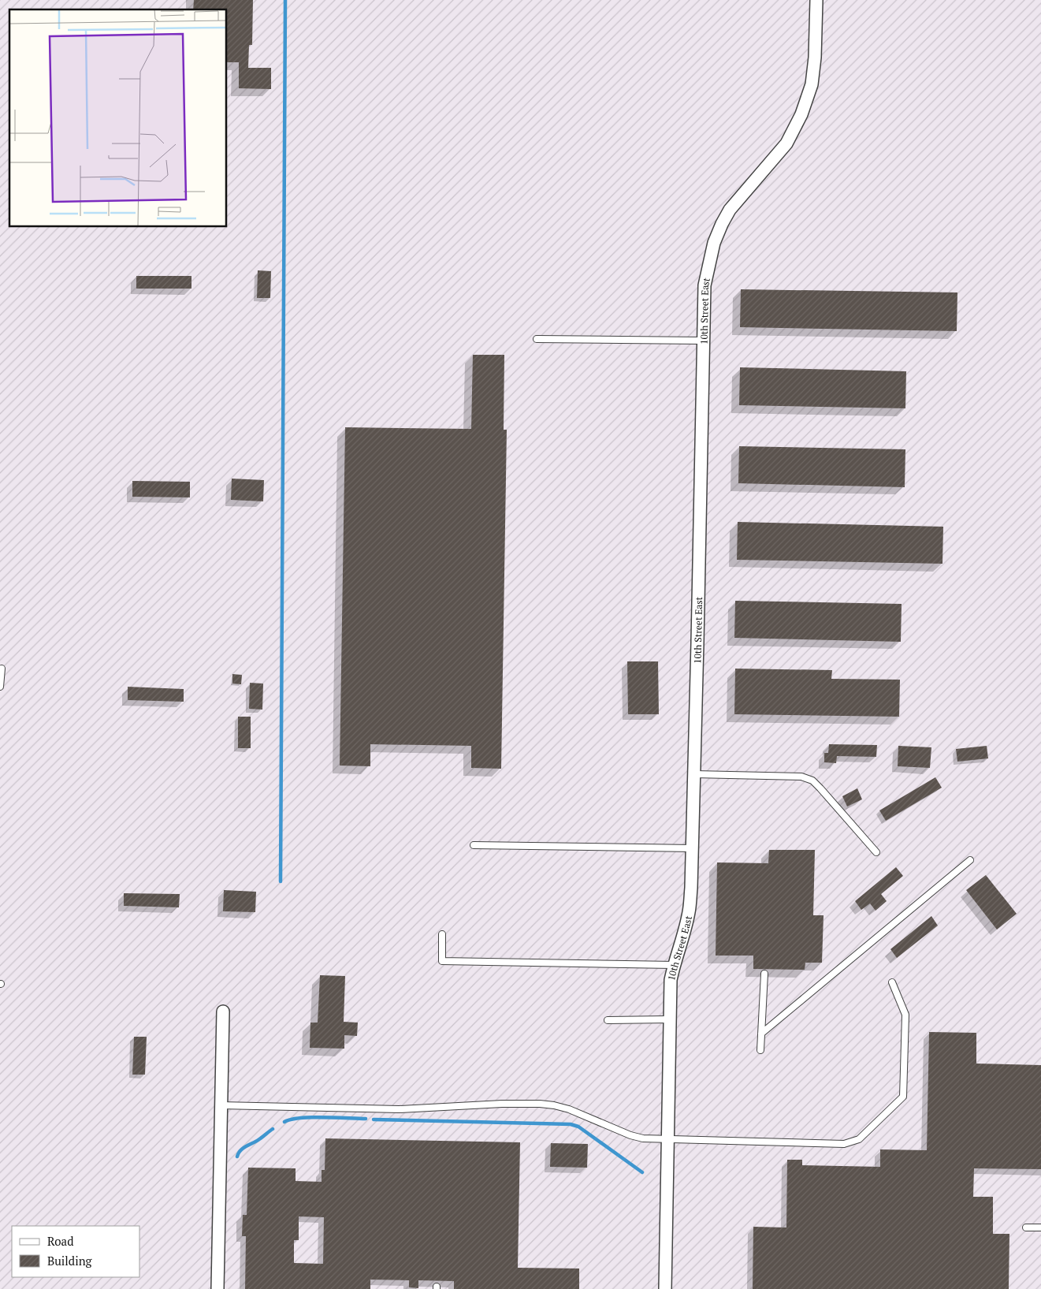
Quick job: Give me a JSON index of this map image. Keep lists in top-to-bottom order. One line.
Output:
{"streets":{"street":["10th Street East"]},"legend":["Road","Building"]}
